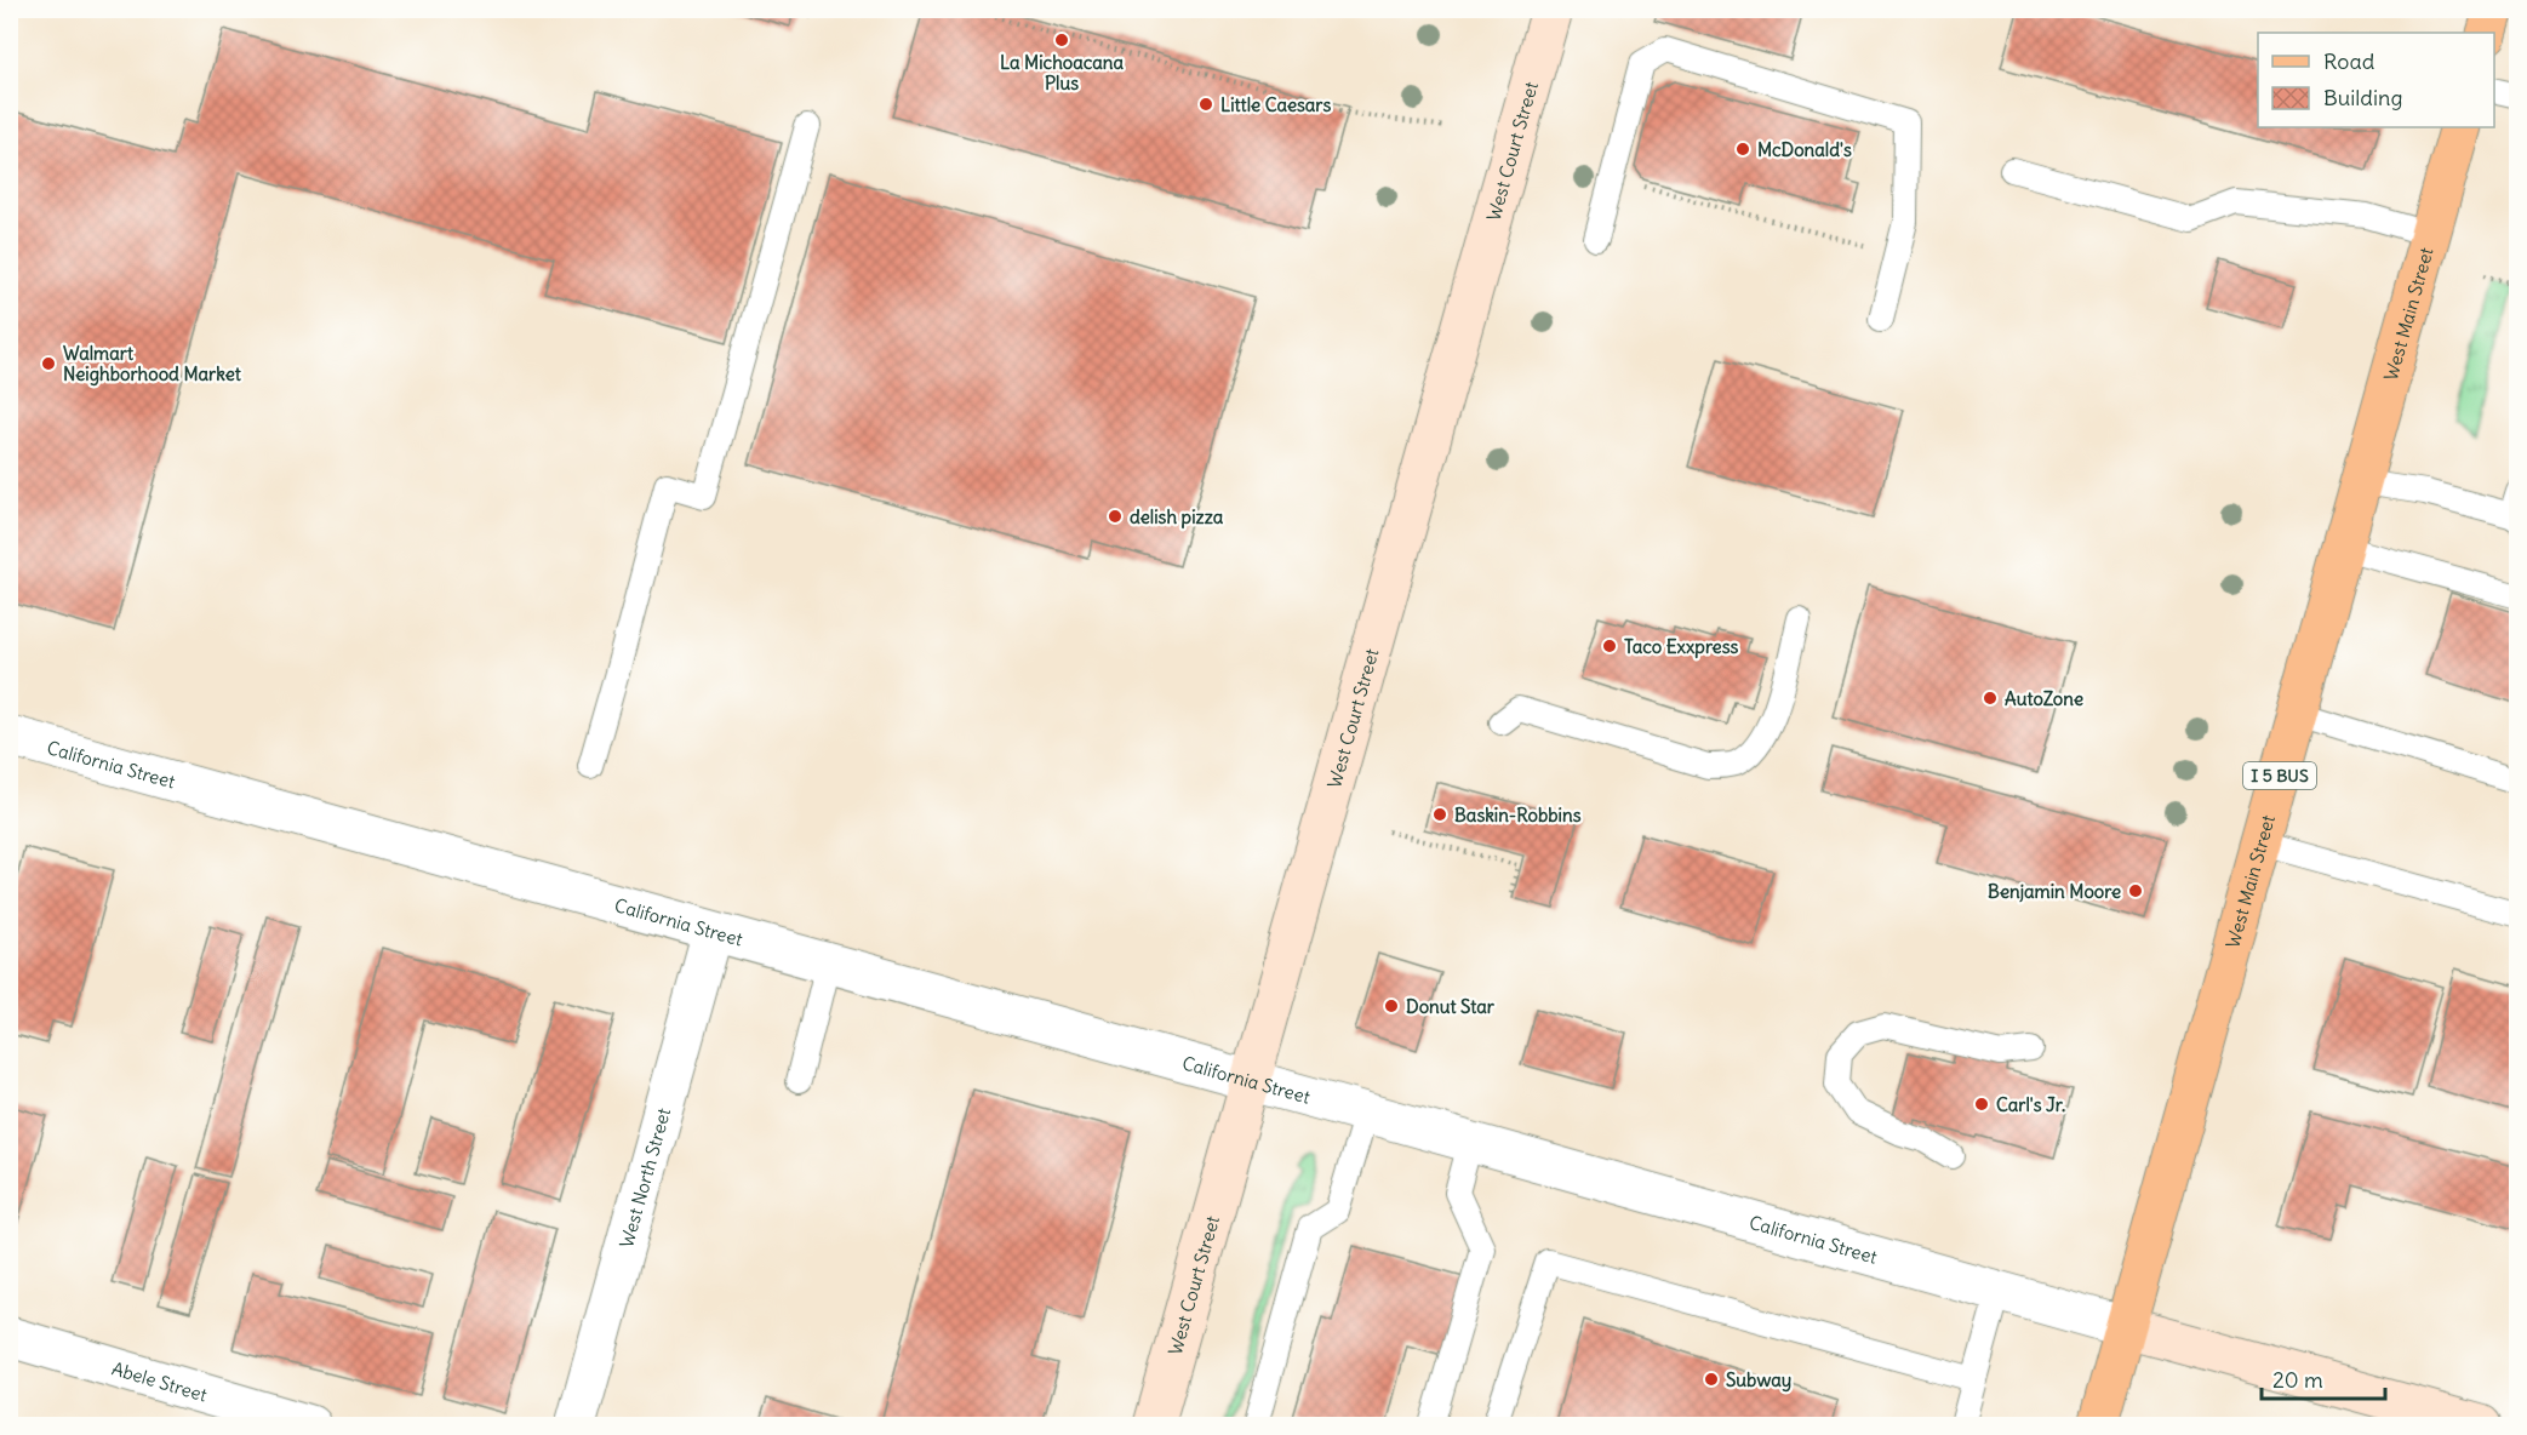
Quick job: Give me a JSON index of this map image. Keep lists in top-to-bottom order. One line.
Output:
{"streets":{"main road":["West Main Street","I 5 BUS"],"street":["West Court Street","California Street","West North Street","Abele Street"]},"crossings":[["West Court Street","California Street"],["West Main Street","California Street"],["California Street","West North Street"]],"places":["La Michoacana Plus","Little Caesars","McDonald's","Walmart Neighborhood Market","delish pizza","Taco Exxpress","AutoZone","Baskin-Robbins","Benjamin Moore","Donut Star","Carl's Jr.","Subway"],"legend":["Road","Building"],"scale_bar":"20 m"}
